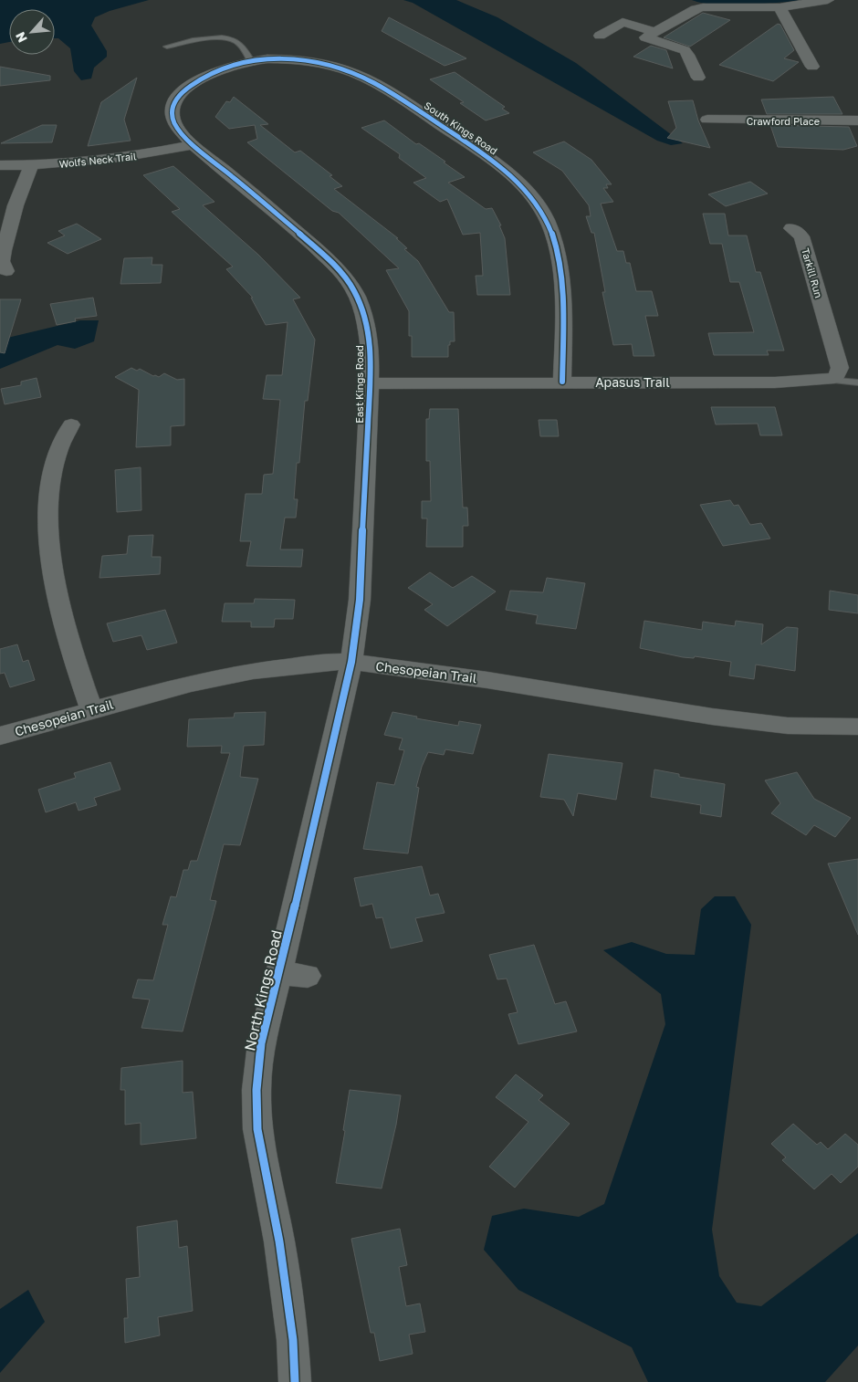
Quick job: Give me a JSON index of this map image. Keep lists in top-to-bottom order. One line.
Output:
{"streets":{"street":["Crawford Place","South Kings Road","Wolfs Neck Trail","Tarkill Run","Apasus Trail","East Kings Road","Chesopeian Trail","North Kings Road"]},"crossings":[["South Kings Road","Apasus Trail"],["South Kings Road","East Kings Road"],["Wolfs Neck Trail","East Kings Road"],["Tarkill Run","Apasus Trail"],["Apasus Trail","East Kings Road"],["East Kings Road","Chesopeian Trail"],["East Kings Road","North Kings Road"],["Chesopeian Trail","North Kings Road"]],"north":"bottom left"}
